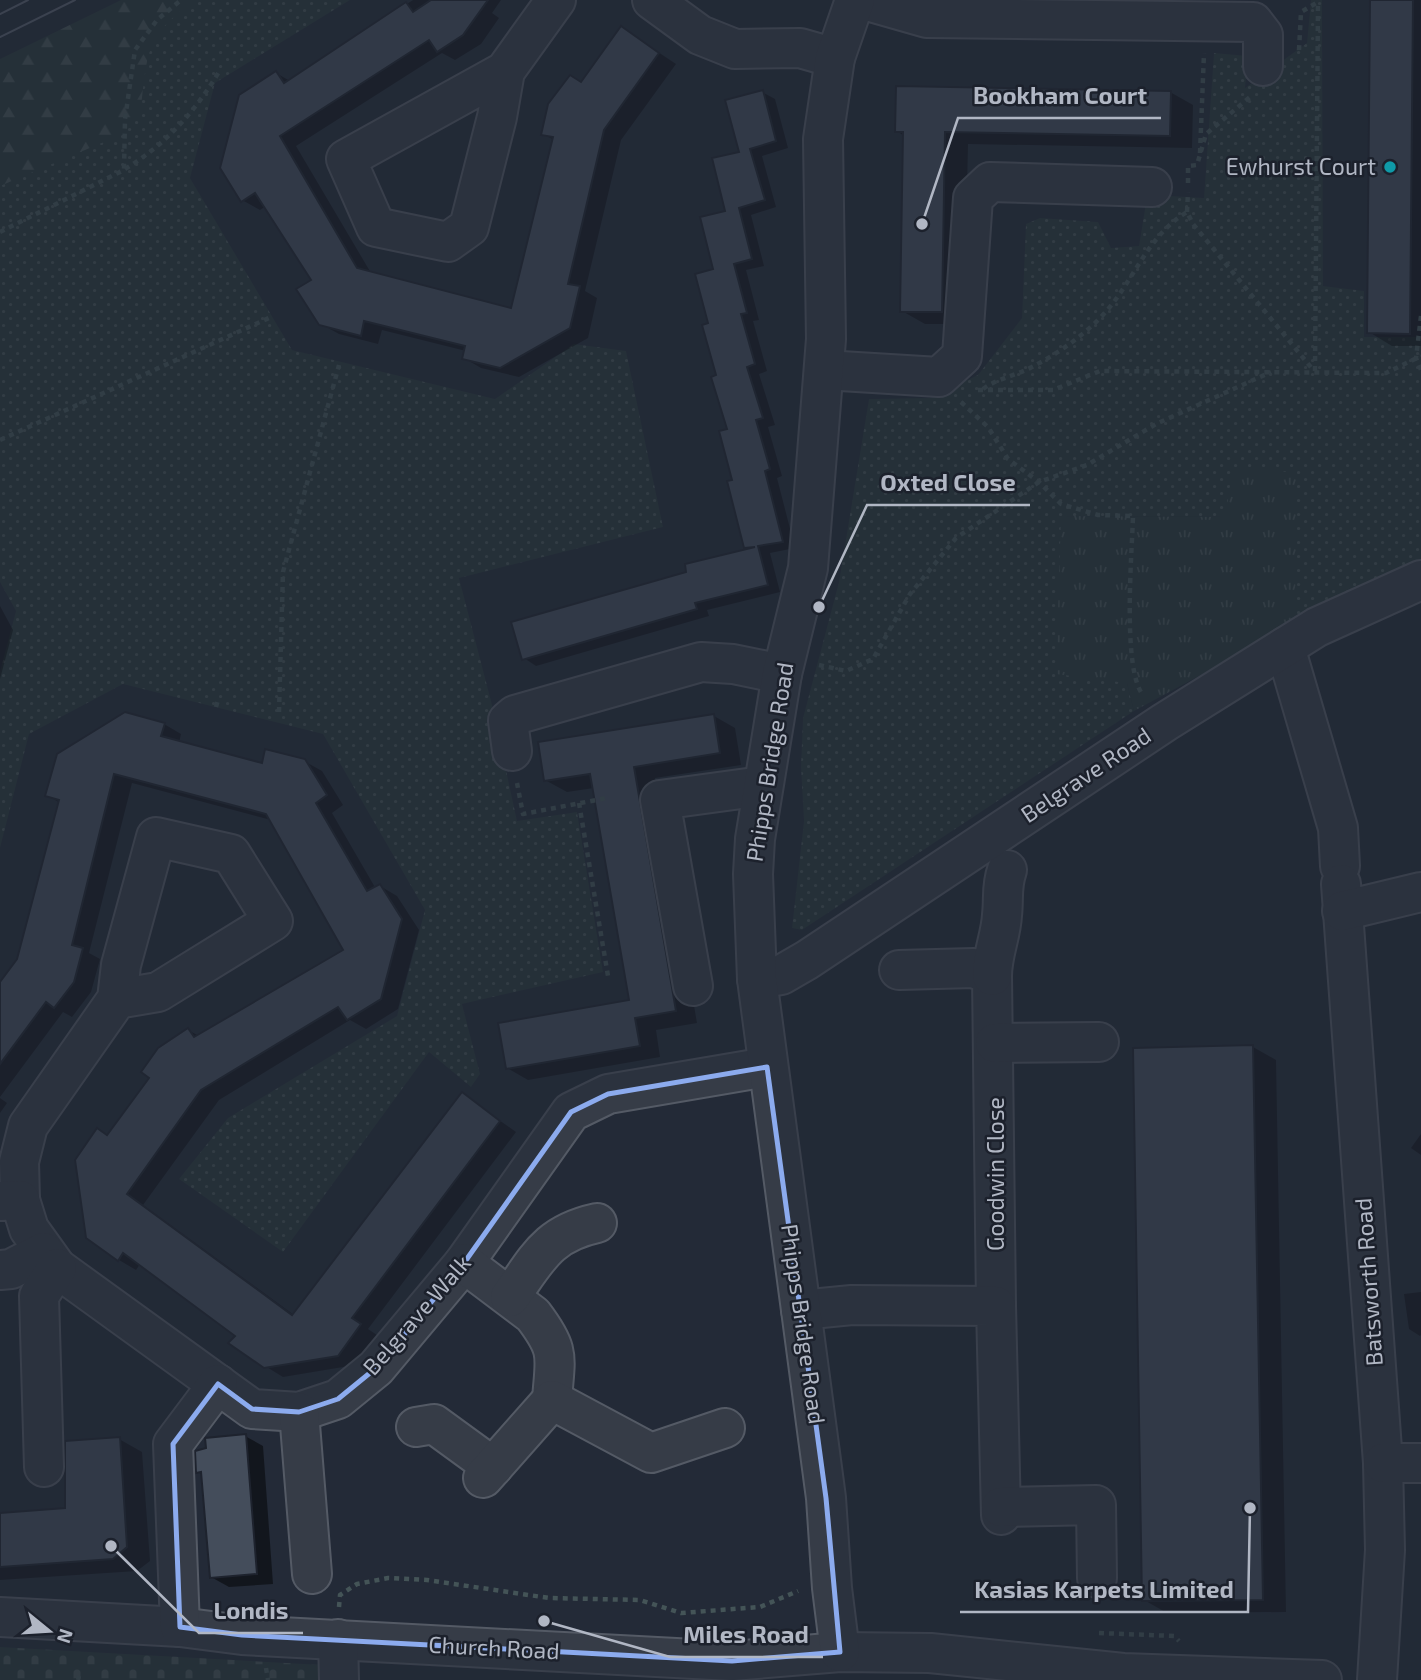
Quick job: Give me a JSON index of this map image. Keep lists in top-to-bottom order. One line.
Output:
{"streets":{"street":["Phipps Bridge Road","Belgrave Road","Goodwin Close","Batsworth Road","Belgrave Walk","Church Road"]},"crossings":[["Phipps Bridge Road","Belgrave Road"],["Phipps Bridge Road","Belgrave Walk"],["Phipps Bridge Road","Church Road"],["Belgrave Road","Batsworth Road"]],"places":["Ewhurst Court","Bookham Court","Oxted Close","Kasias Karpets Limited","Londis","Miles Road"],"north":"right"}
